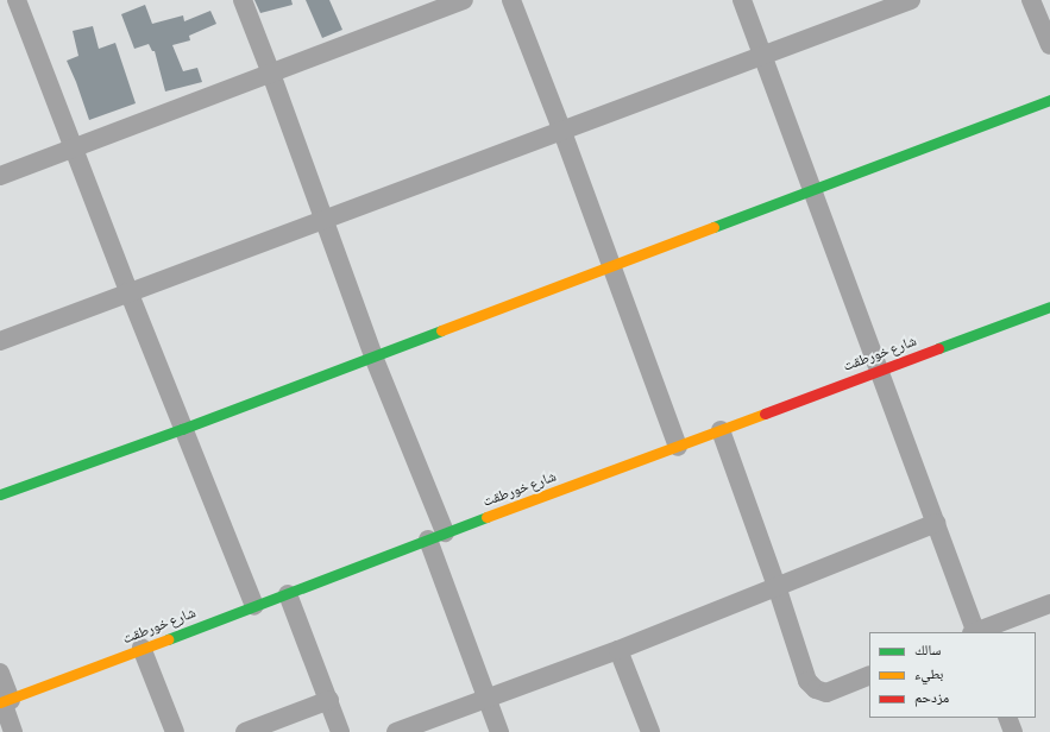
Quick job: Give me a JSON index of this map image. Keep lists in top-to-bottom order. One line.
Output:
{"streets":{"street":["شارع خورطقت"]},"legend":["سالك","بطيء","مزدحم"]}
